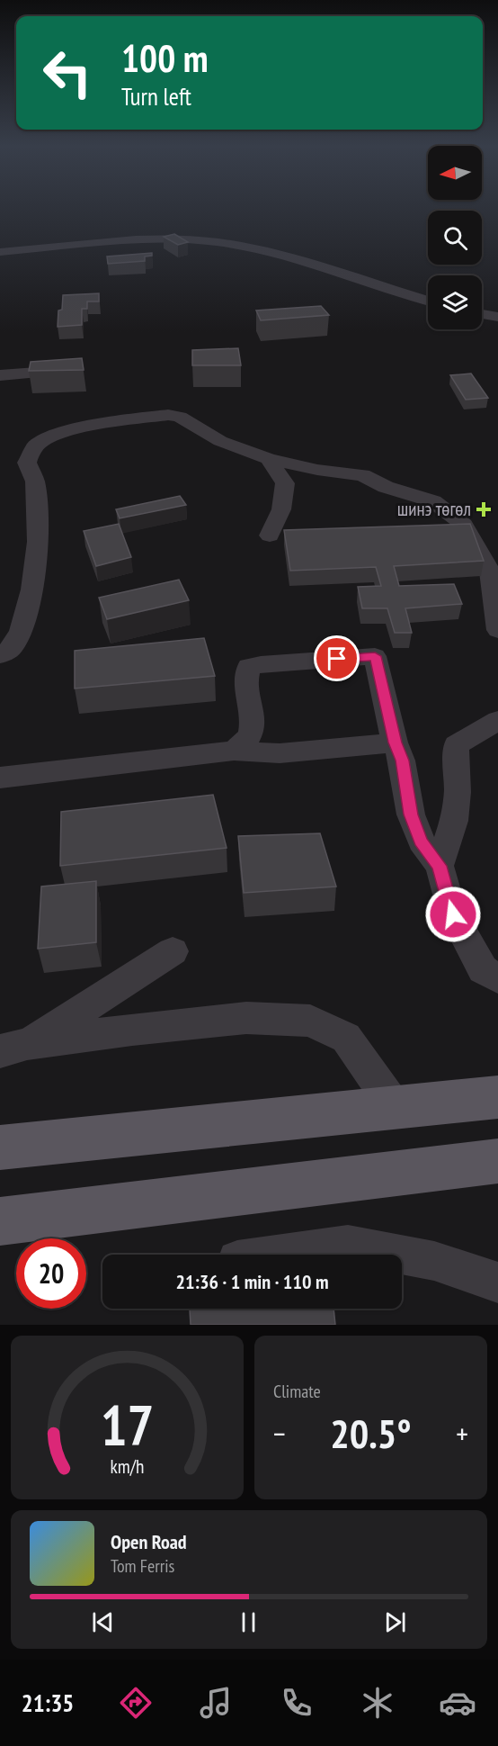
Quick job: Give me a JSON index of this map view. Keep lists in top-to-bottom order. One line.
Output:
{"places":{"health":["шинэ төгөл"]},"north":"left","page":{"turn":["100 m","Turn left"],"limit":"20","trip":"21:36 · 1 min · 110 m","tile":"Climate","heat":["−","20.5°","+"],"song":["Open Road","Tom Ferris"],"tabs":"21:35","gauge":["17","km/h"]}}
